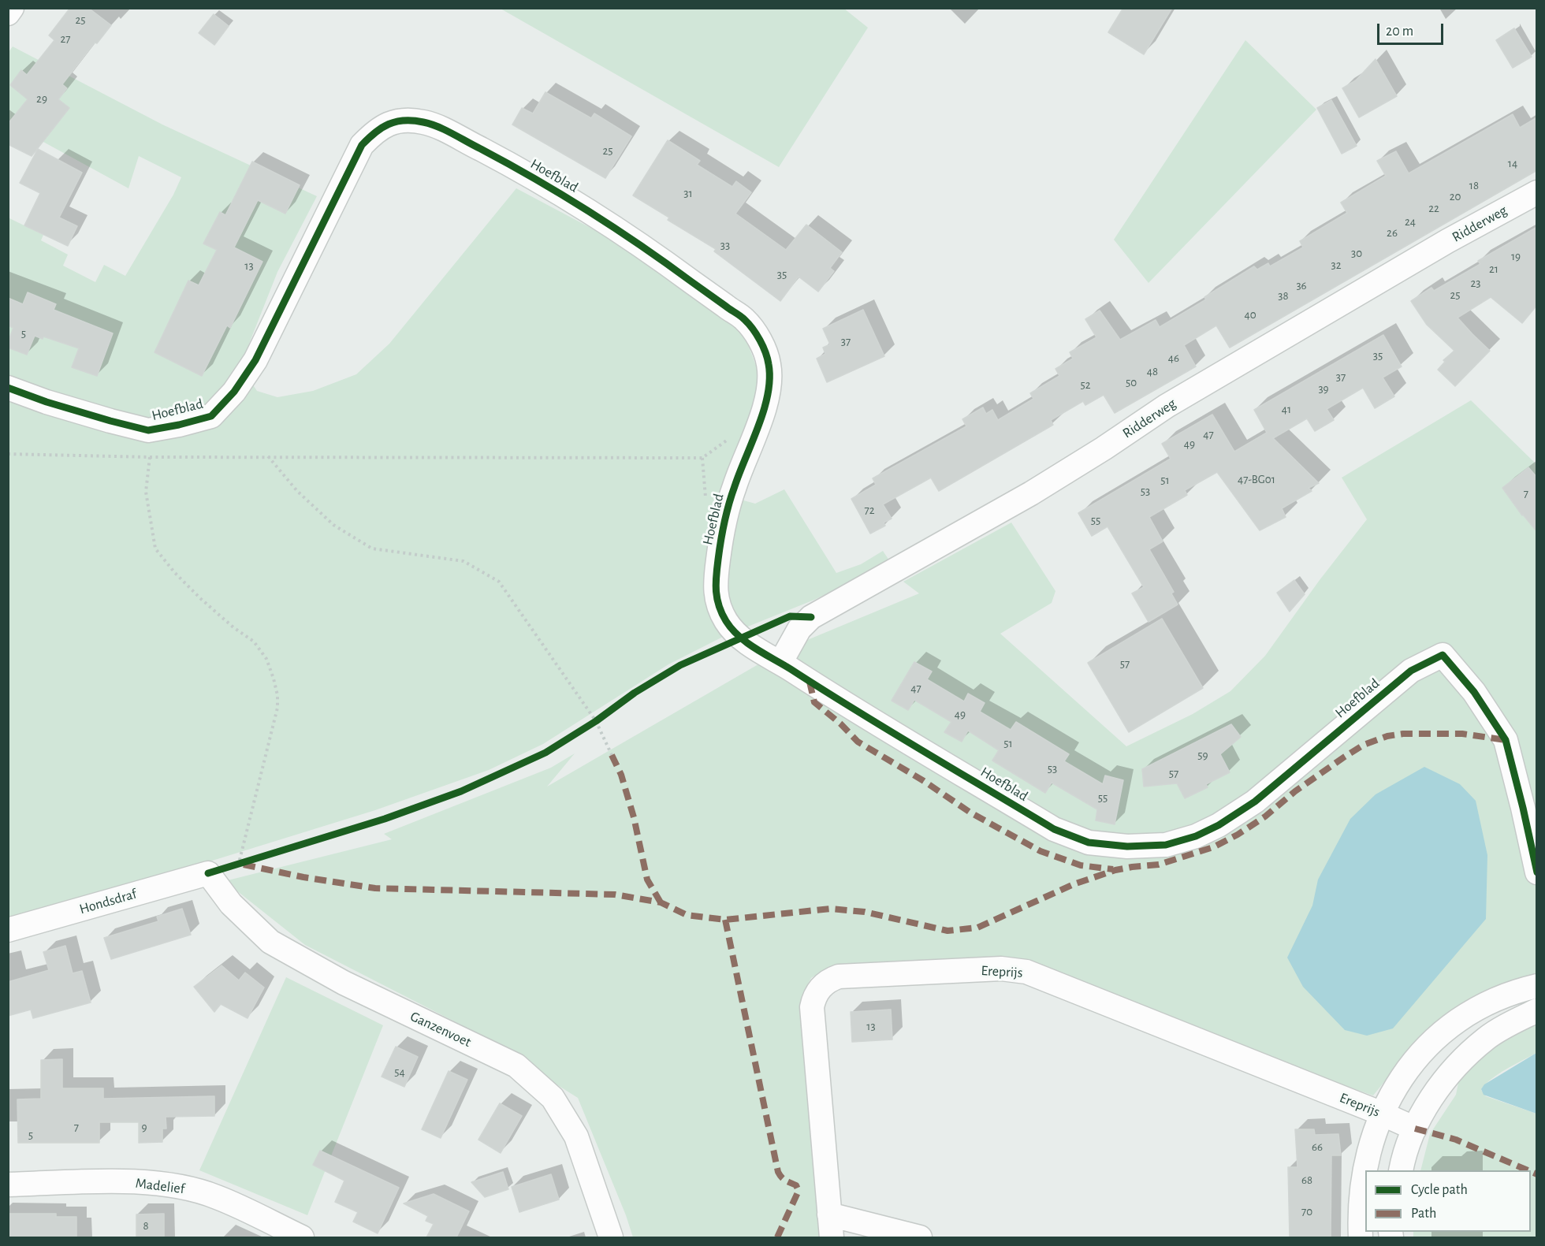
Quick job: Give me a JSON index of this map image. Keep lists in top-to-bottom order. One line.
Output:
{"streets":{"street":["Hoefblad","Ridderweg","Hondsdraf","Ereprijs","Ganzenvoet","Madelief"]},"crossings":[["Hoefblad","Ridderweg"],["Hondsdraf","Ganzenvoet"]],"house_numbers":["25","27","29","25","14","18","31","20","22","24","26","33","30","19","32","13","21","35","23","36","25","38","40","5","37","35","46","48","37","50","52","39","41","47","49","47-BG01","51","53","7","72","55","57","47","49","51","59","53","57","55","13","54","7","9","5","66","68","70","8"],"legend":["Cycle path","Path"],"scale_bar":"20 m"}
